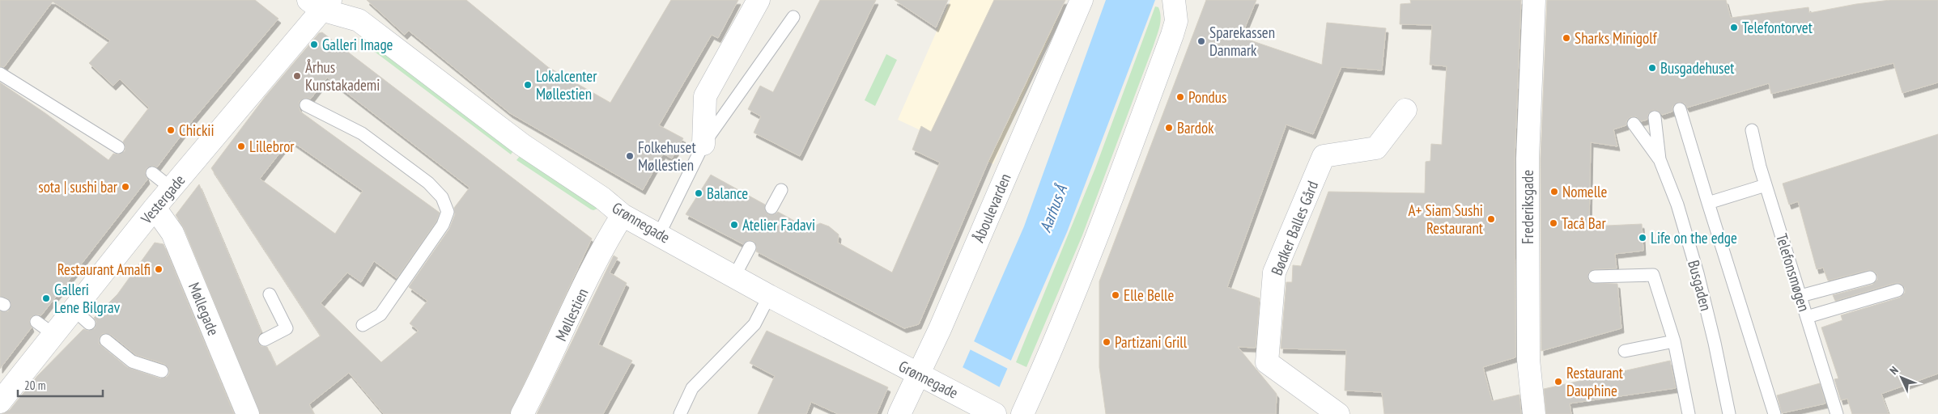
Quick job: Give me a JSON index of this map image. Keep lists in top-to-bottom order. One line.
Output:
{"streets":{"street":["Vestergade","Frederiksgade","Åboulevarden","Grønnegade","Bødker Balles Gård","Møllegade","Møllestien"],"lane":["Telefonsmøgen","Busgaden"]},"crossings":[["Vestergade","Grønnegade"],["Vestergade","Møllegade"],["Åboulevarden","Grønnegade"],["Grønnegade","Møllestien"]],"water":["Aarhus Å"],"places":["Telefontorvet","Sharks Minigolf","Sparekassen Danmark","Galleri Image","Busgadehuset","Århus Kunstakademi","Lokalcenter Møllestien","Pondus","Bardok","Chickii","Lillebror","Folkehuset Møllestien","sota | sushi bar","Nomelle","Balance","A+ Siam Sushi Restaurant","Tacå Bar","Atelier Fadavi","Life on the edge","Restaurant Amalfi","Elle Belle","Galleri Lene Bilgrav","Partizani Grill","Restaurant Dauphine"],"scale_bar":"20 m","north":"top left"}
